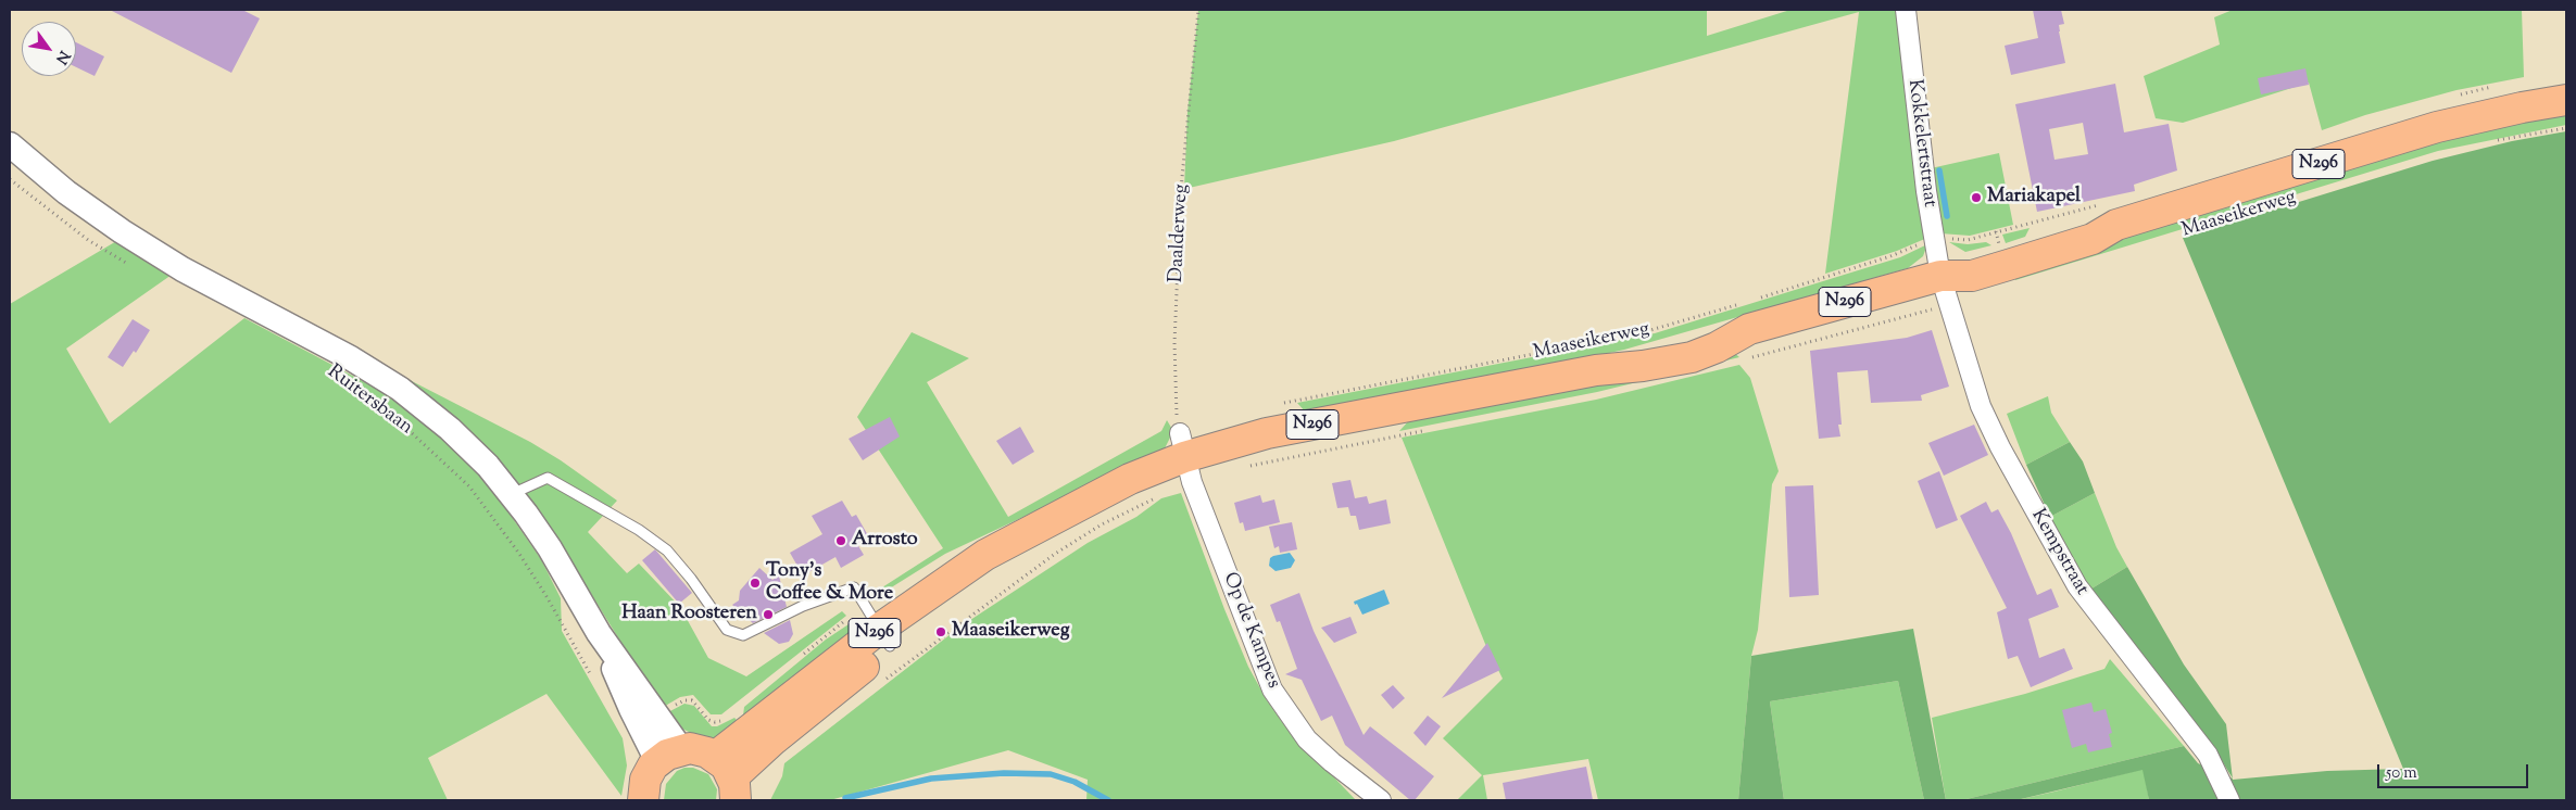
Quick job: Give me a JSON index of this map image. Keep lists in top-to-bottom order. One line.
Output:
{"streets":{"main road":["N296","Maaseikerweg"],"street":["Kokkelertstraat","Ruitersbaan","Kempstraat","Op de Kampes"],"path":["Daalderweg"]},"crossings":[["Kokkelertstraat","Maaseikerweg"],["Kokkelertstraat","Kempstraat"],["N296","Maaseikerweg"],["N296","Ruitersbaan"],["Maaseikerweg","Daalderweg"],["Maaseikerweg","Kempstraat"],["Maaseikerweg","Op de Kampes"],["Daalderweg","Op de Kampes"]],"places":["Mariakapel","Arrosto","Tony's Coffee & More","Haan Roosteren","Maaseikerweg"],"scale_bar":"50 m","north":"bottom right"}
